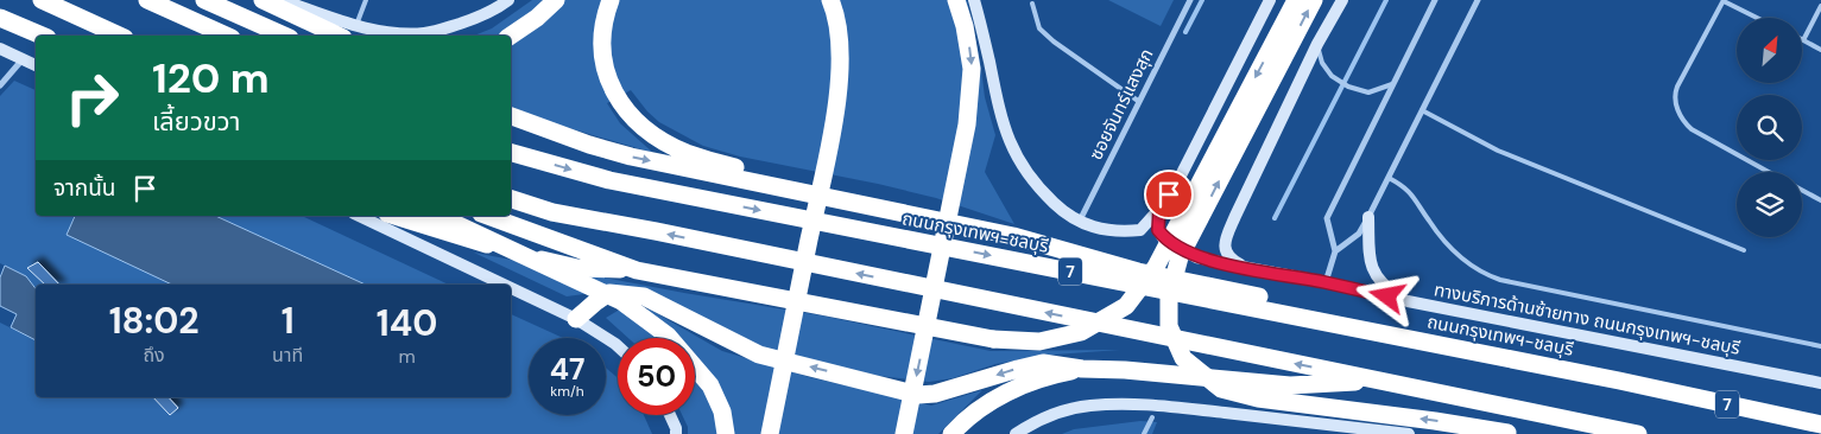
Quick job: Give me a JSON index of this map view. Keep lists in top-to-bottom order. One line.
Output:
{"streets":{"highway":["ถนนกรุงเทพฯ-ชลบุรี","7"],"main road":["ทางบริการด้านซ้ายทาง ถนนกรุงเทพฯ-ชลบุรี"],"street":["ซอยจันทร์แสงสุก"]},"north":"top right","page":{"turn":["120 m","เลี้ยวขวา"],"then":"จากนั้น","eta":["18:02","ถึง","1","นาที","140","m"],"speed":"47 km/h","limit":"50"}}
